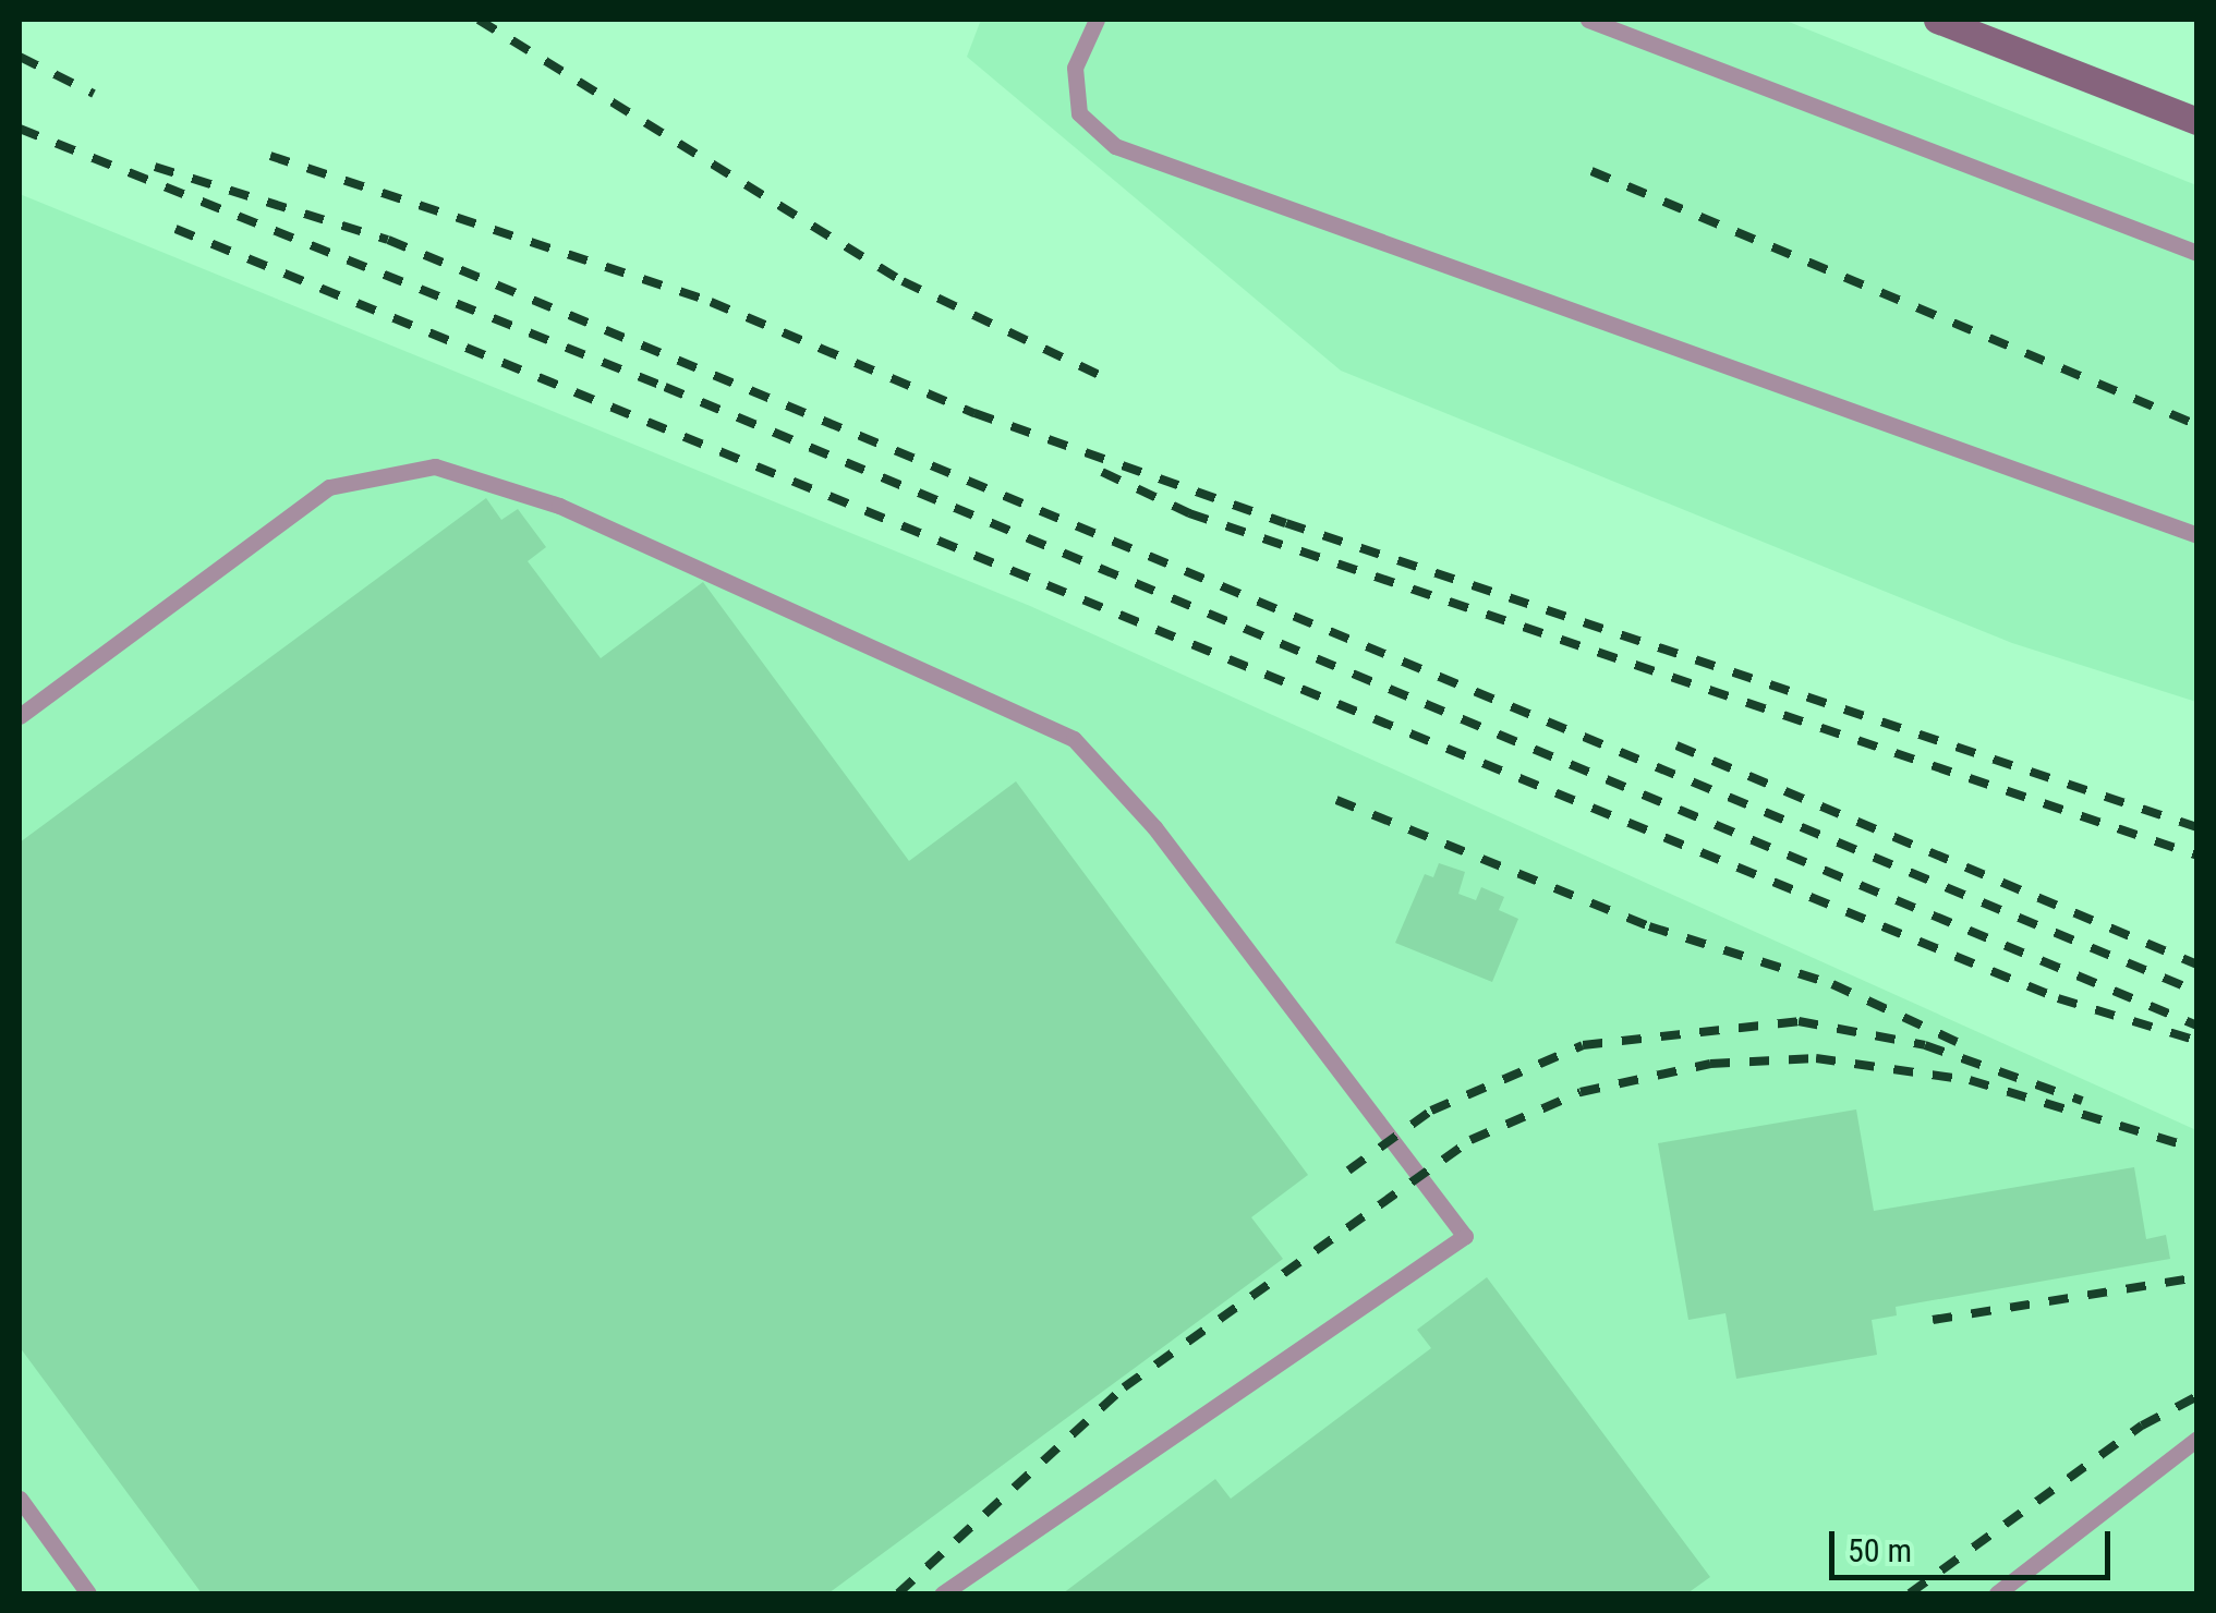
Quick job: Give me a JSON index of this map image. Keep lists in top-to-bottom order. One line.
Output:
{"scale_bar":"50 m"}
